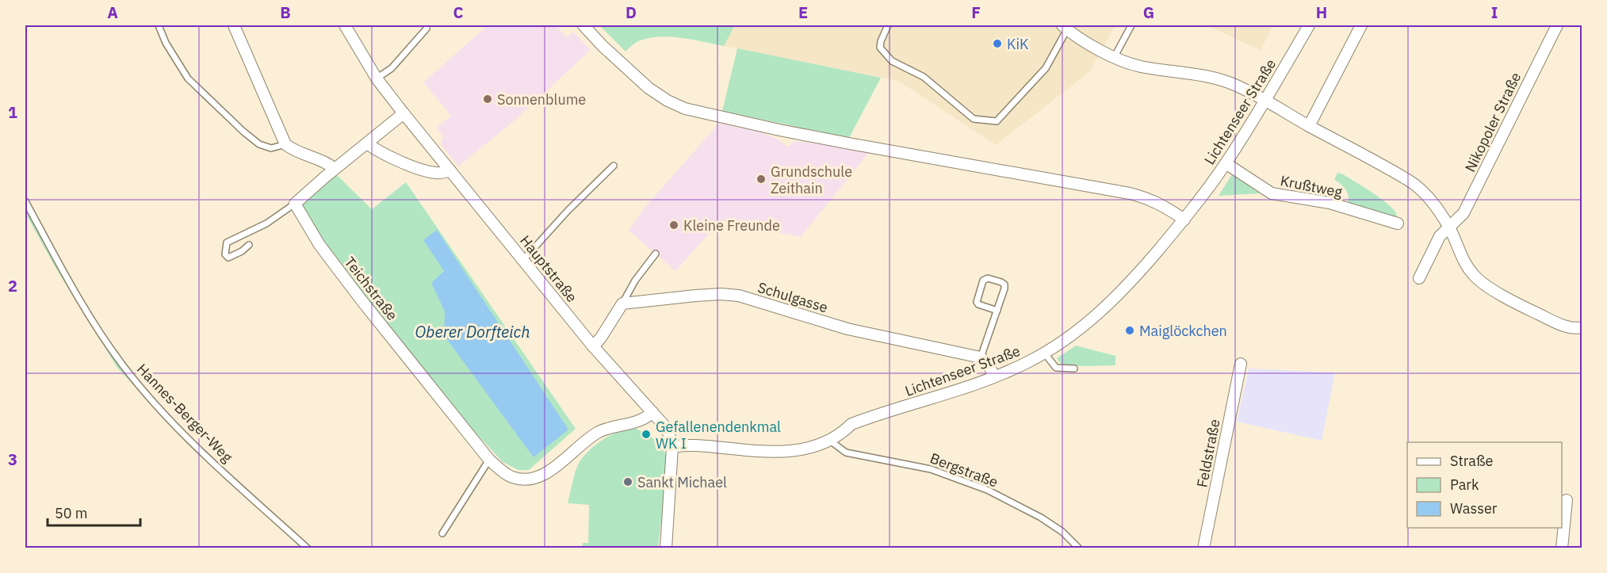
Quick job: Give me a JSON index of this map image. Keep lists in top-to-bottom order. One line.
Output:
{"streets":{"street":["Lichtenseer Straße","Nikopoler Straße","Krußtweg","Hauptstraße","Teichstraße","Schulgasse","Feldstraße"],"lane":["Hannes-Berger-Weg","Bergstraße"]},"crossings":[["Lichtenseer Straße","Krußtweg"],["Lichtenseer Straße","Hauptstraße"],["Lichtenseer Straße","Bergstraße"],["Hauptstraße","Teichstraße"]],"water":["Oberer Dorfteich"],"places":["KiK","Sonnenblume","Grundschule Zeithain","Kleine Freunde","Maiglöckchen","Gefallenendenkmal WK I","Sankt Michael"],"legend":["Straße","Park","Wasser"],"scale_bar":"50 m","grid":{"columns":["A","B","C","D","E","F","G","H","I"],"rows":["1","2","3"]}}
